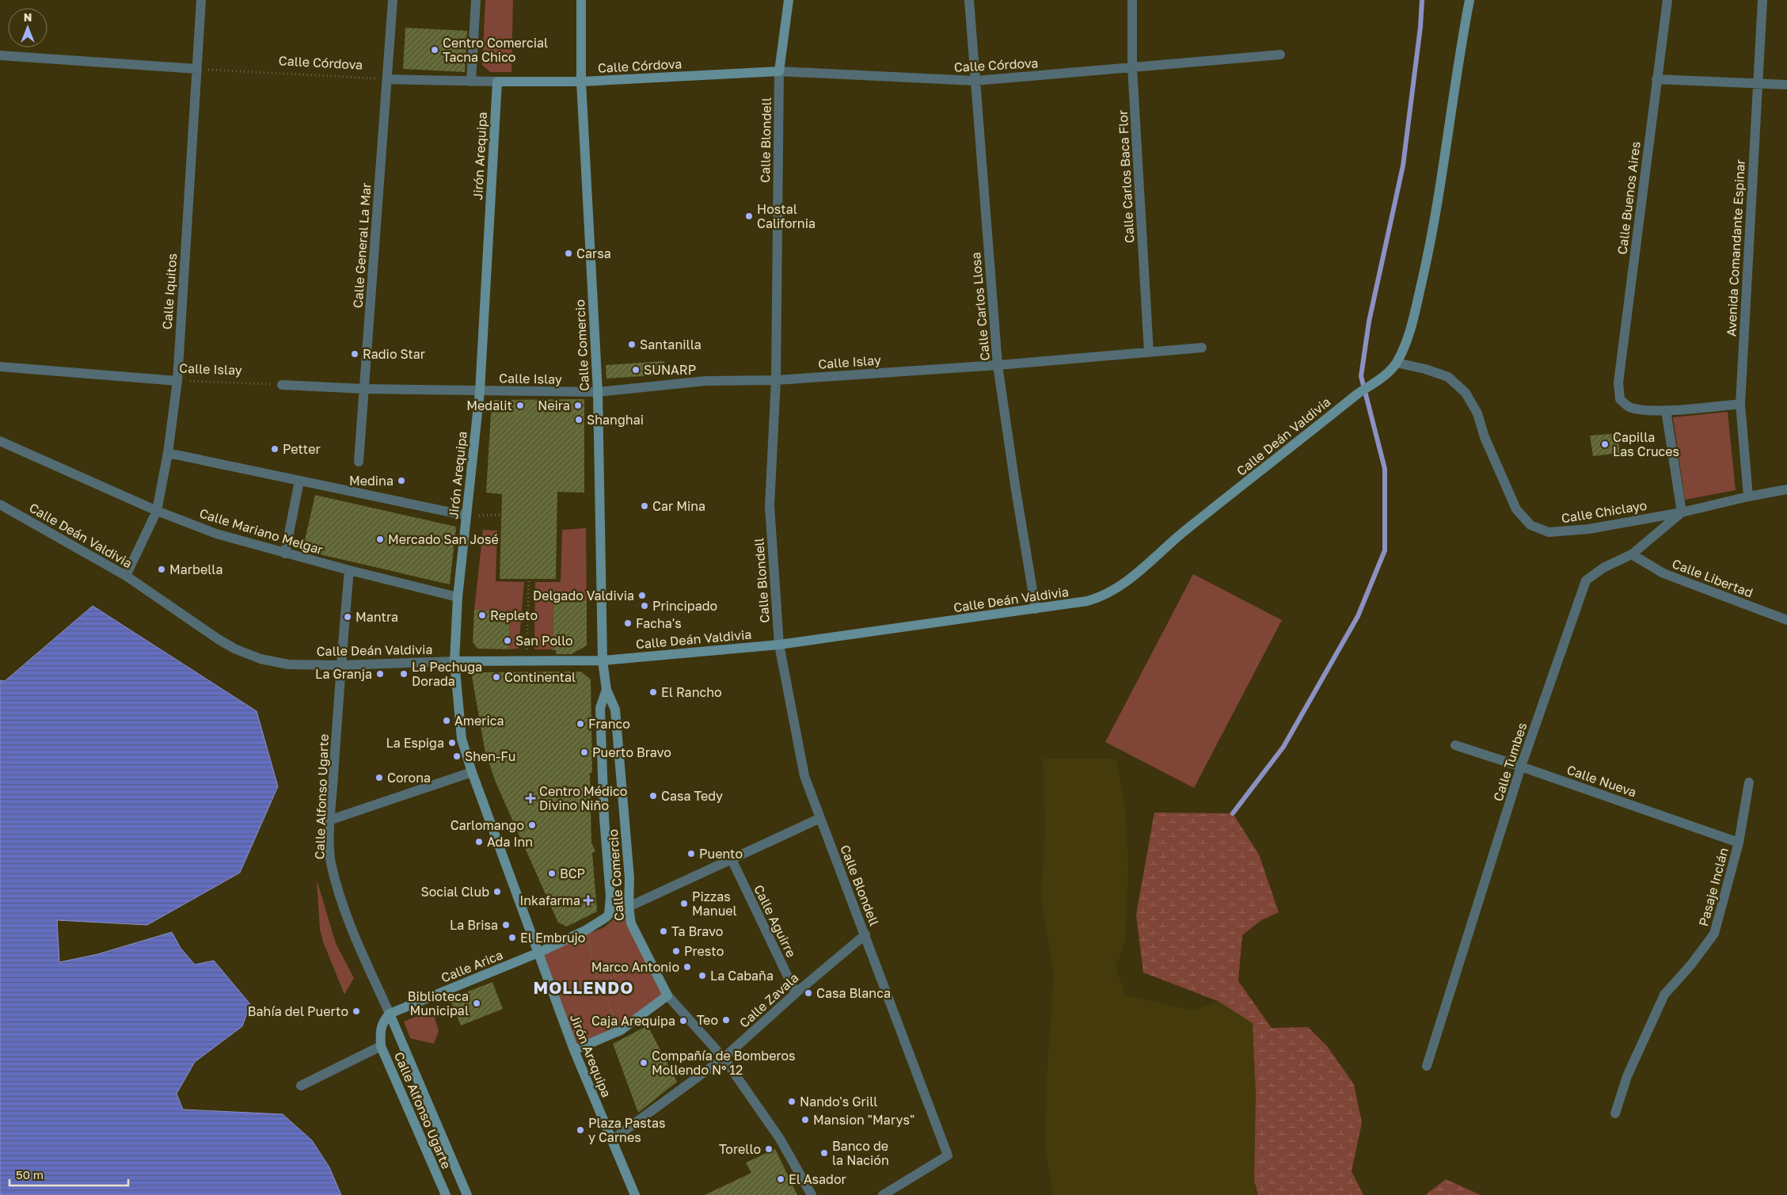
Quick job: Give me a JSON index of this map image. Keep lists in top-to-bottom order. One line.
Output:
{"streets":{"street":["Calle Córdova","Calle Blondell","Jirón Arequipa","Calle Carlos Baca Flor","Calle Buenos Aires","Calle General La Mar","Avenida Comandante Espinar","Calle Iquitos","Calle Carlos Llosa","Calle Comercio","Calle Islay","Calle Deán Valdivia","Calle Chiclayo","Calle Mariano Melgar","Calle Libertad","Calle Tumbes","Calle Nueva","Calle Alfonso Ugarte","Pasaje Inclán","Calle Aguirre","Calle Arica","Calle Zavala"]},"crossings":[["Calle Córdova","Calle Blondell"],["Calle Córdova","Jirón Arequipa"],["Calle Córdova","Calle Carlos Baca Flor"],["Calle Córdova","Calle General La Mar"],["Calle Córdova","Calle Iquitos"],["Calle Córdova","Calle Carlos Llosa"],["Calle Córdova","Calle Comercio"],["Calle Blondell","Calle Islay"],["Calle Blondell","Calle Deán Valdivia"],["Calle Blondell","Calle Arica"],["Calle Blondell","Calle Zavala"],["Jirón Arequipa","Calle Islay"],["Jirón Arequipa","Calle Deán Valdivia"],["Jirón Arequipa","Calle Mariano Melgar"],["Jirón Arequipa","Calle Arica"],["Jirón Arequipa","Calle Zavala"],["Calle Carlos Baca Flor","Calle Islay"],["Calle General La Mar","Calle Islay"],["Avenida Comandante Espinar","Calle Chiclayo"],["Calle Iquitos","Calle Islay"],["Calle Iquitos","Calle Deán Valdivia"],["Calle Iquitos","Calle Mariano Melgar"],["Calle Carlos Llosa","Calle Islay"],["Calle Carlos Llosa","Calle Deán Valdivia"],["Calle Comercio","Calle Islay"],["Calle Comercio","Calle Deán Valdivia"],["Calle Comercio","Calle Arica"],["Calle Comercio","Calle Zavala"],["Calle Deán Valdivia","Calle Chiclayo"],["Calle Deán Valdivia","Calle Alfonso Ugarte"],["Calle Chiclayo","Calle Tumbes"],["Calle Mariano Melgar","Calle Alfonso Ugarte"],["Calle Libertad","Calle Tumbes"],["Calle Tumbes","Calle Nueva"],["Calle Nueva","Pasaje Inclán"],["Calle Alfonso Ugarte","Calle Arica"],["Calle Aguirre","Calle Arica"],["Calle Aguirre","Calle Zavala"]],"districts":["MOLLENDO"],"places":{"other":["Centro Comercial Tacna Chico","Hostal California","Carsa","Santanilla","Radio Star","SUNARP","Medalit","Neira","Shanghai","Capilla Las Cruces","Petter","Medina","Car Mina","Mercado San José","Marbella","Delgado Valdivia","Principado","Repleto","Mantra","Facha's","San Pollo","La Granja","La Pechuga Dorada","Continental","El Rancho","America","Franco","La Espiga","Puerto Bravo","Shen-Fu","Corona","Casa Tedy","Carlomango","Ada Inn","Puento","BCP","Social Club","Pizzas Manuel","La Brisa","Ta Bravo","El Embrujo","Presto","Marco Antonio","La Cabaña","Casa Blanca","Biblioteca Municipal","Bahía del Puerto","Teo","Caja Arequipa","Compañía de Bomberos Mollendo Nº 12","Nando's Grill","Mansion \"Marys\"","Plaza Pastas y Carnes","Torello","Banco de la Nación","El Asador"],"health":["Centro Médico Divino Niño","Inkafarma"]},"scale_bar":"50 m","north":"top"}
